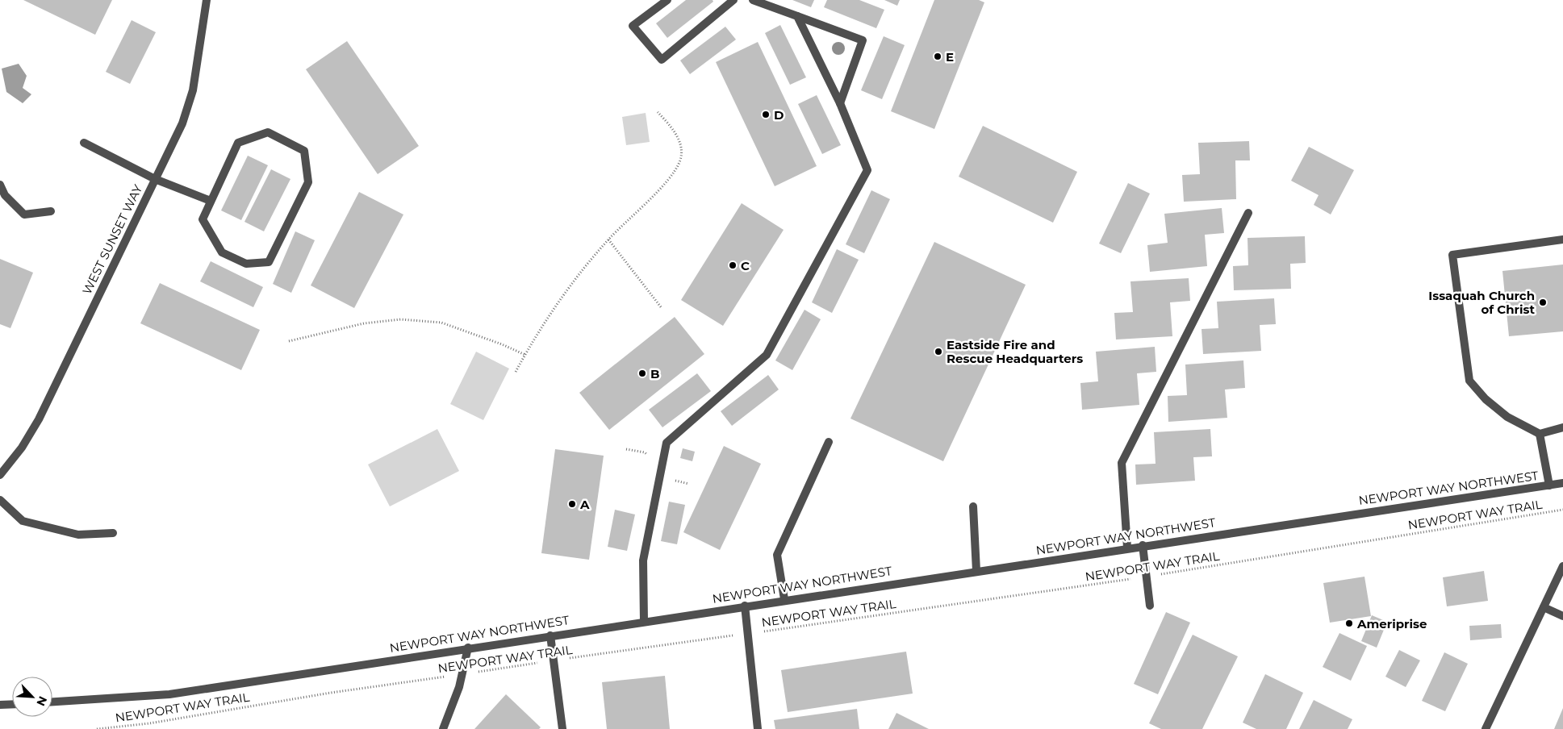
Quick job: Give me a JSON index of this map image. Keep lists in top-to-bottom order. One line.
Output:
{"streets":{"street":["WEST SUNSET WAY","NEWPORT WAY NORTHWEST"],"path":["NEWPORT WAY TRAIL"]},"places":["E","D","C","Issaquah Church of Christ","Eastside Fire and Rescue Headquarters","B","A","Ameriprise"],"north":"bottom right"}
